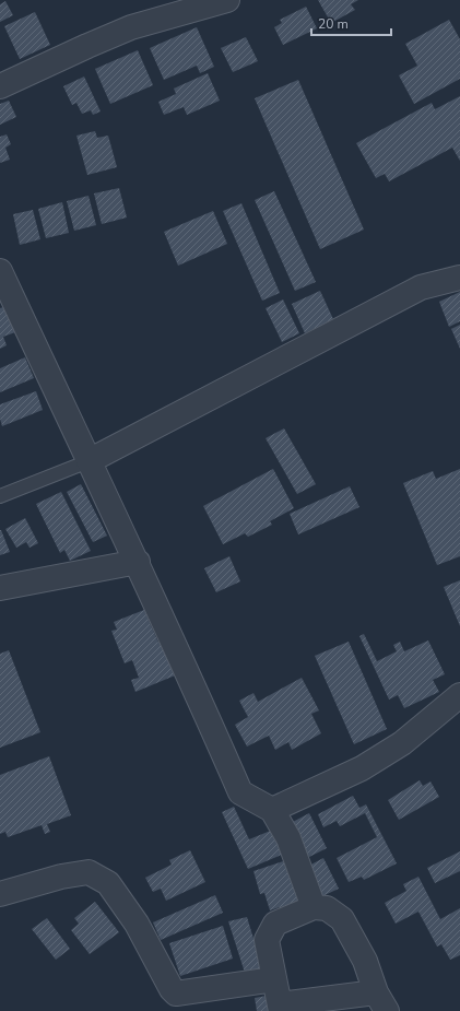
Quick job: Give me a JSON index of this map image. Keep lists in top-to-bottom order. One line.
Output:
{"scale_bar":"20 m"}
